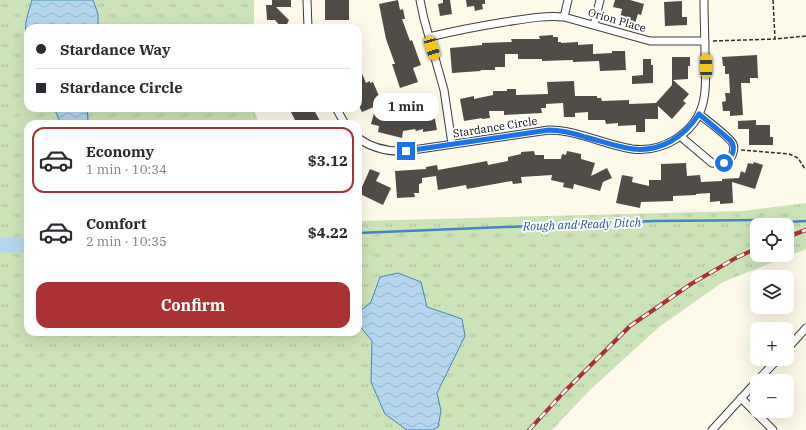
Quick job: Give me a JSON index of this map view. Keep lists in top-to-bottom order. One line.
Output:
{"streets":{"street":["Orion Place","Stardance Circle"]},"crossings":[["Orion Place","Stardance Circle"]],"water":["Rough and Ready Ditch"],"page":{"banner":["Stardance Way","Stardance Circle"],"bubble":"1 min","list":[{"name":"Economy","note":"1 min · 10:34","value":"$3.12"},{"name":"Comfort","note":"2 min · 10:35","value":"$4.22"}],"map_buttons":["+","−"],"buttons":"Confirm"}}
